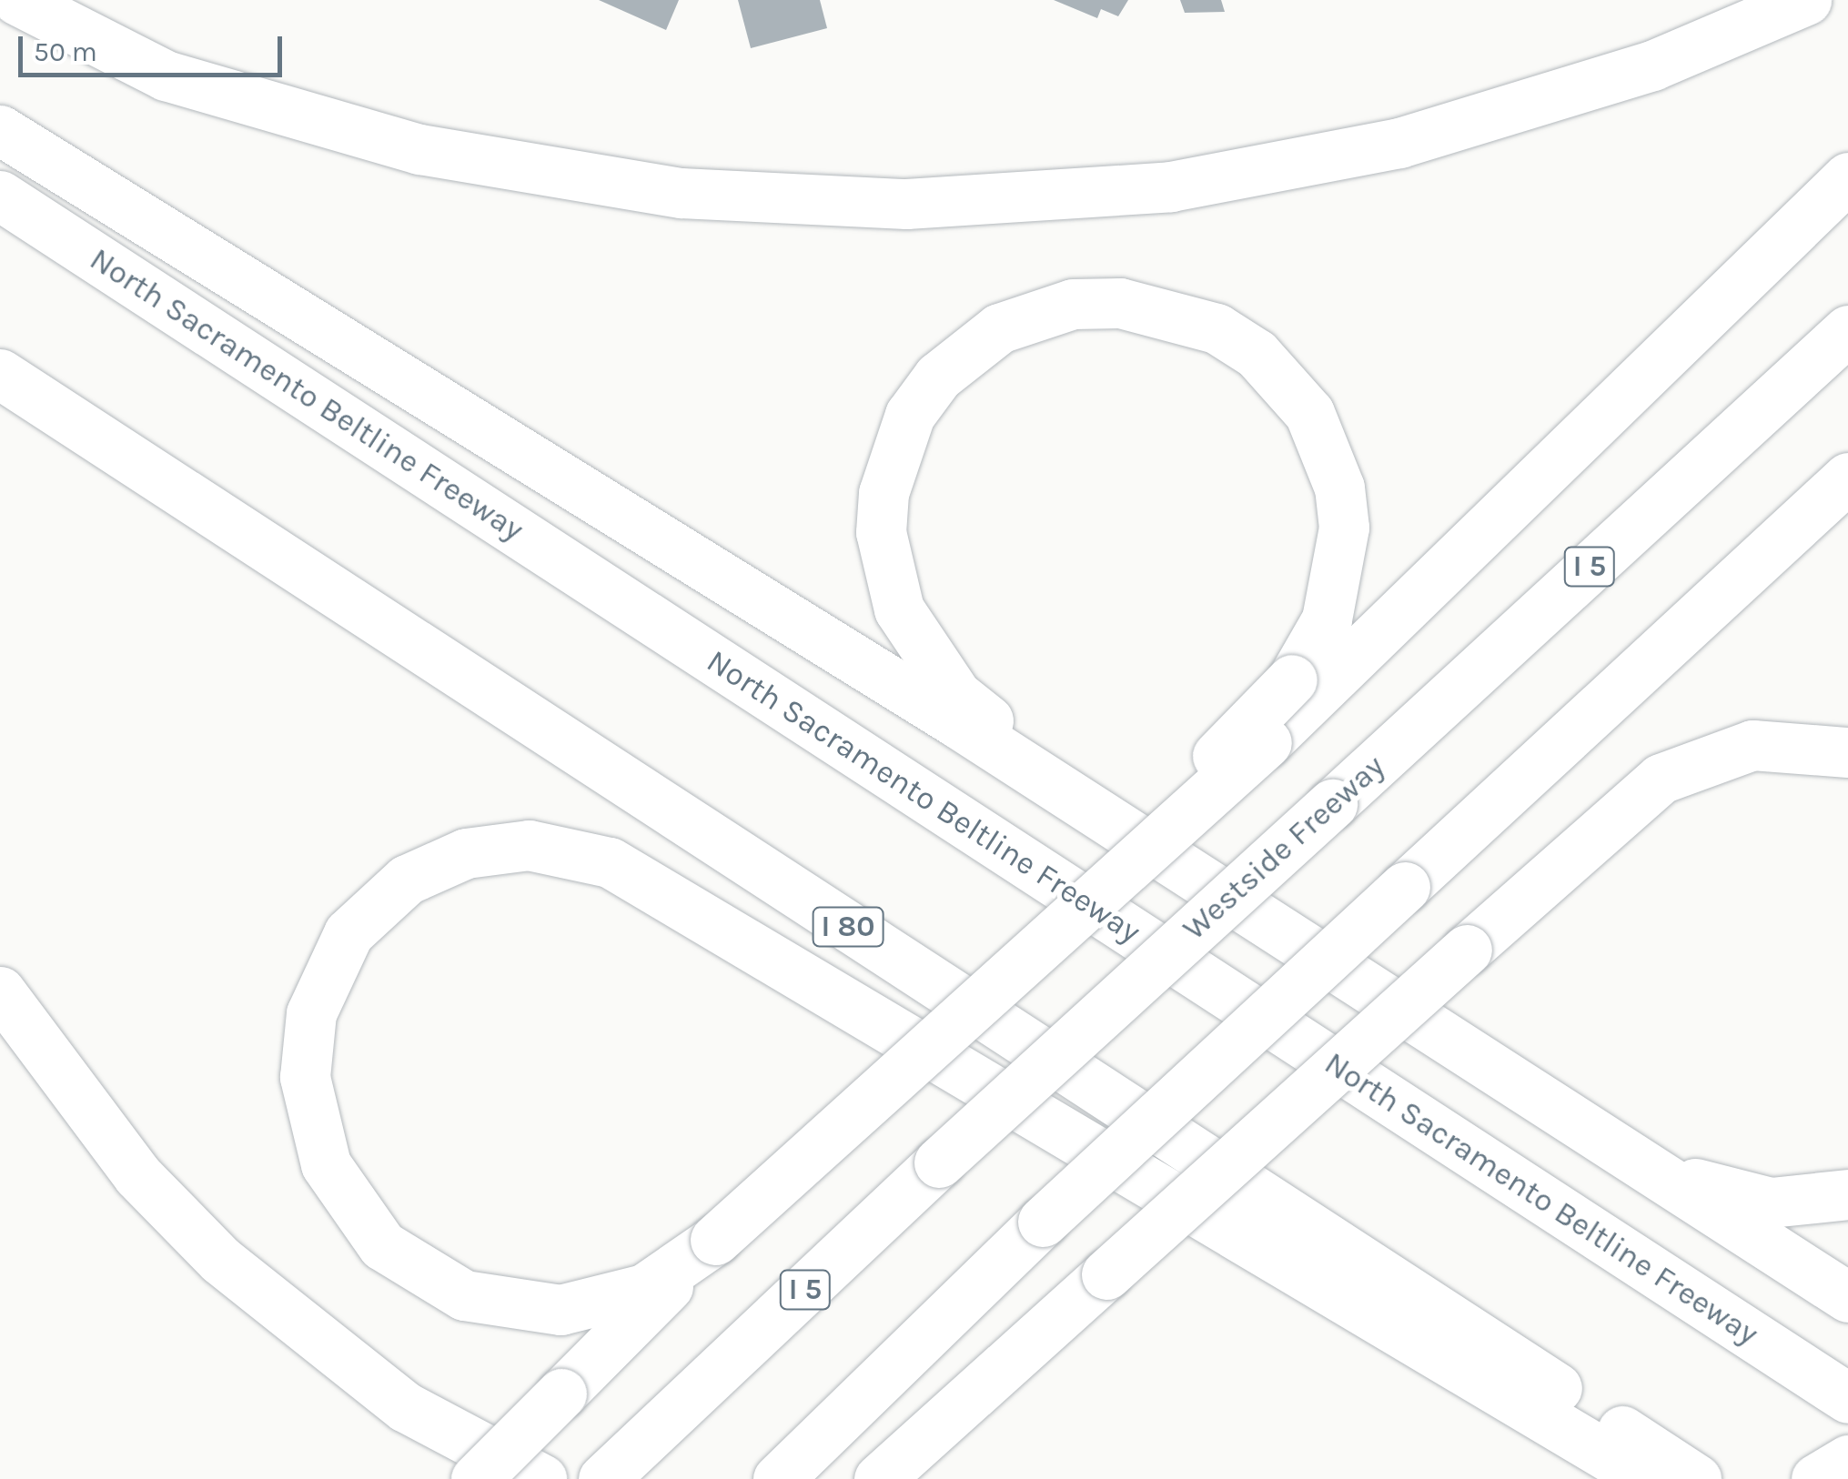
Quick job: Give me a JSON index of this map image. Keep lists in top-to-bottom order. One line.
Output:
{"streets":{"highway":["North Sacramento Beltline Freeway","I 5","Westside Freeway","I 80"]},"scale_bar":"50 m"}
